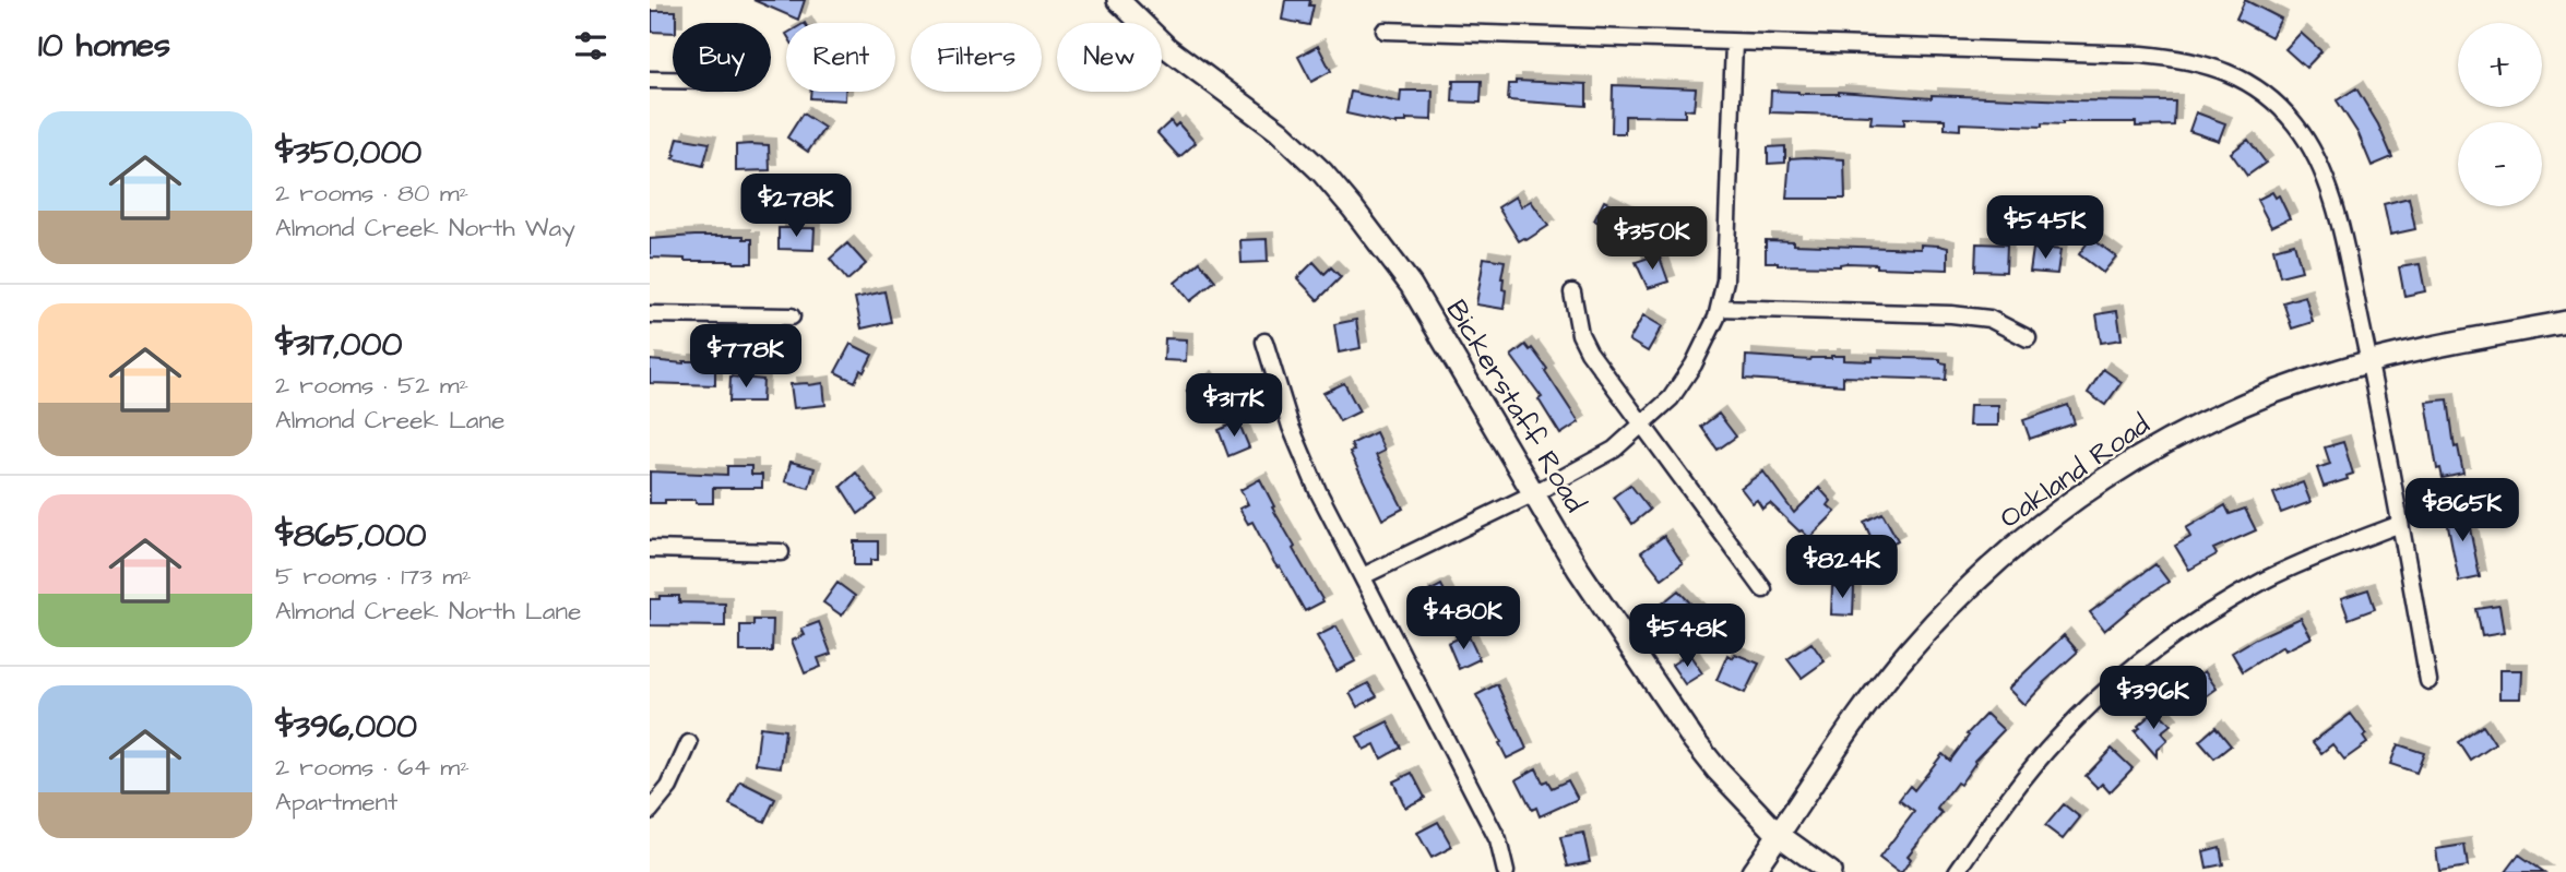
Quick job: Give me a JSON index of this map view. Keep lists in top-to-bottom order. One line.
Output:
{"streets":{"street":["Bickerstaff Road","Oakland Road"]},"crossings":[["Bickerstaff Road","Oakland Road"]],"page":{"heading":"10 homes","map_buttons":["+","−"],"chip":["Buy","Rent","Filters","New"],"list":[{"name":"$350,000","note":"2 rooms · 80 m² · Almond Creek North Way"},{"name":"$317,000","note":"2 rooms · 52 m² · Almond Creek Lane"},{"name":"$865,000","note":"5 rooms · 173 m² · Almond Creek North Lane"},{"name":"$396,000","note":"2 rooms · 64 m² · Apartment"}],"price":["$278K","$545K","$350K","$778K","$317K","$865K","$824K","$480K","$548K","$396K"]}}
